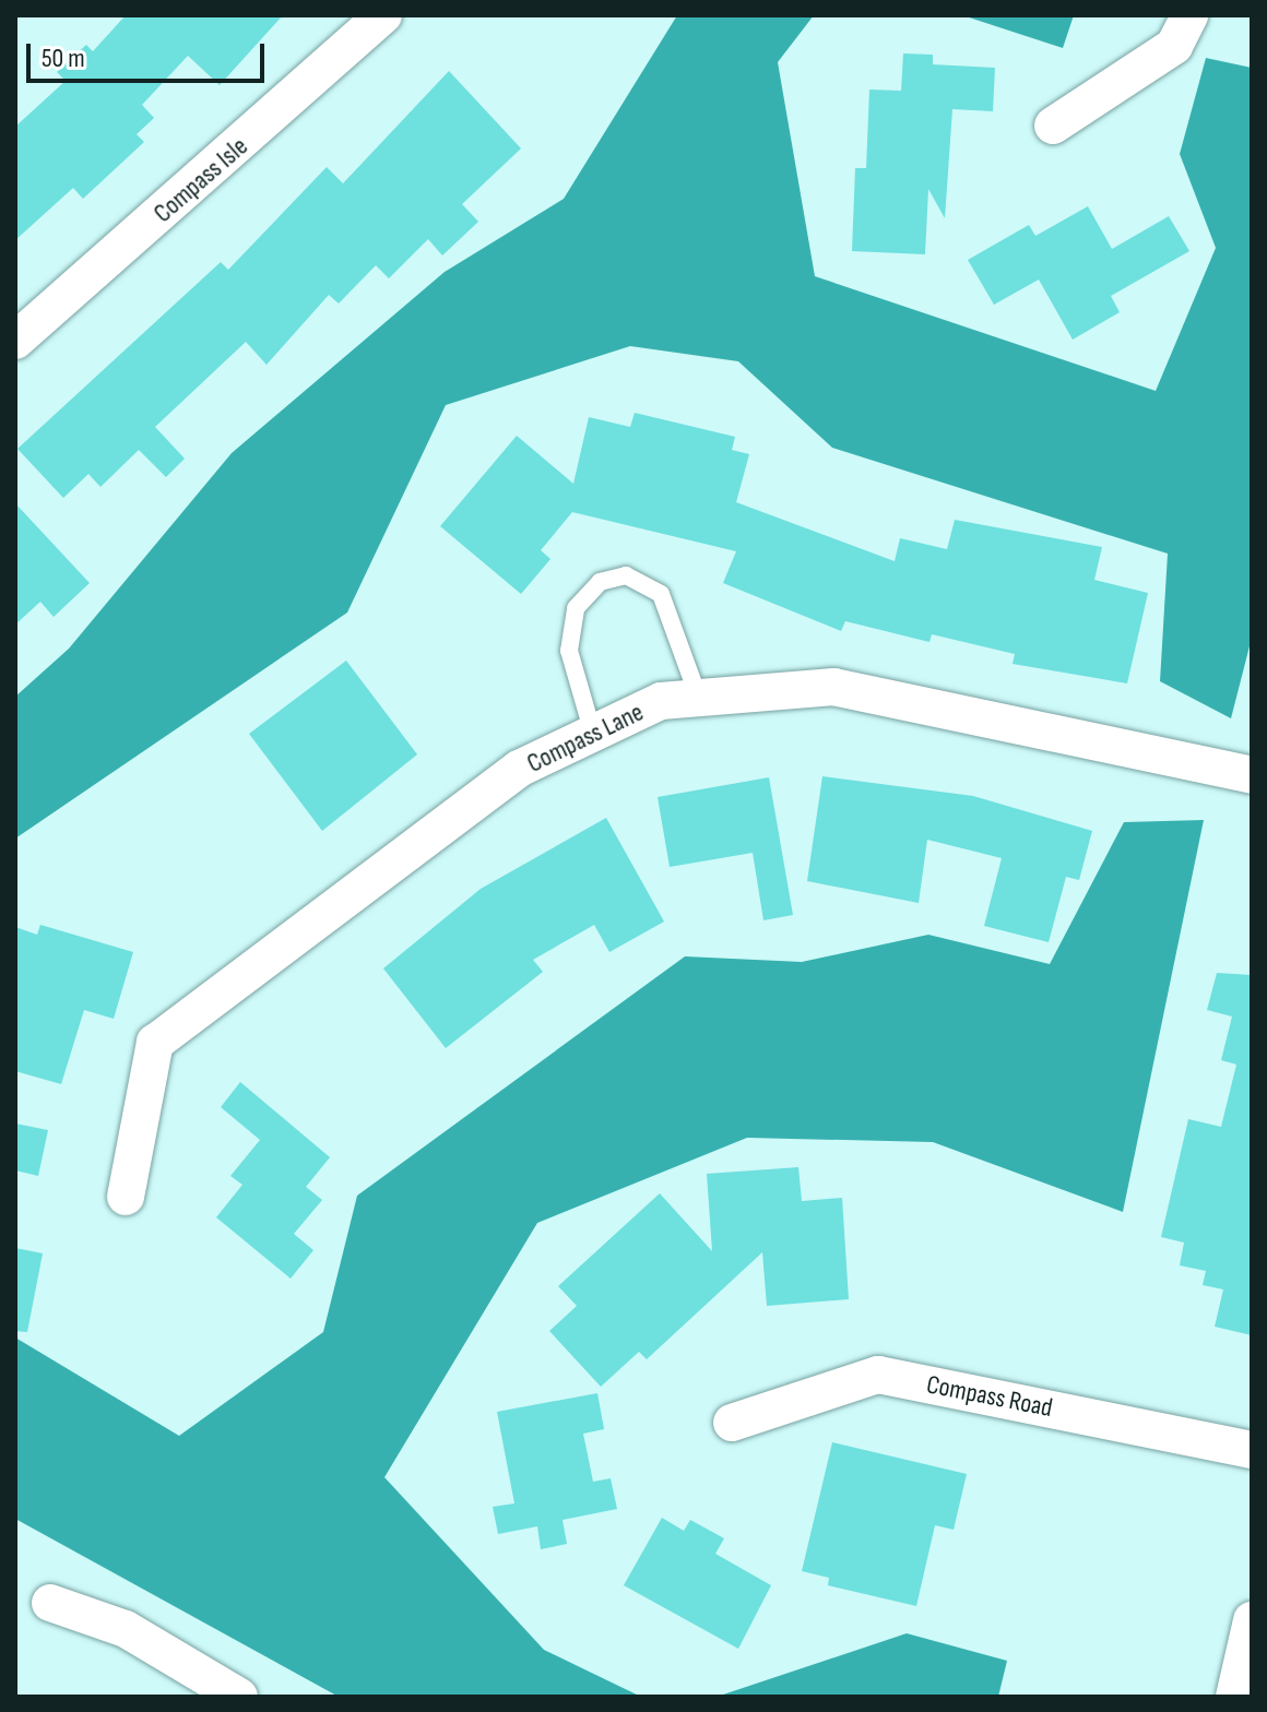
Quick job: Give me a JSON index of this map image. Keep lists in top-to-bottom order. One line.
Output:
{"streets":{"street":["Compass Isle","Compass Lane","Compass Road"]},"scale_bar":"50 m"}
